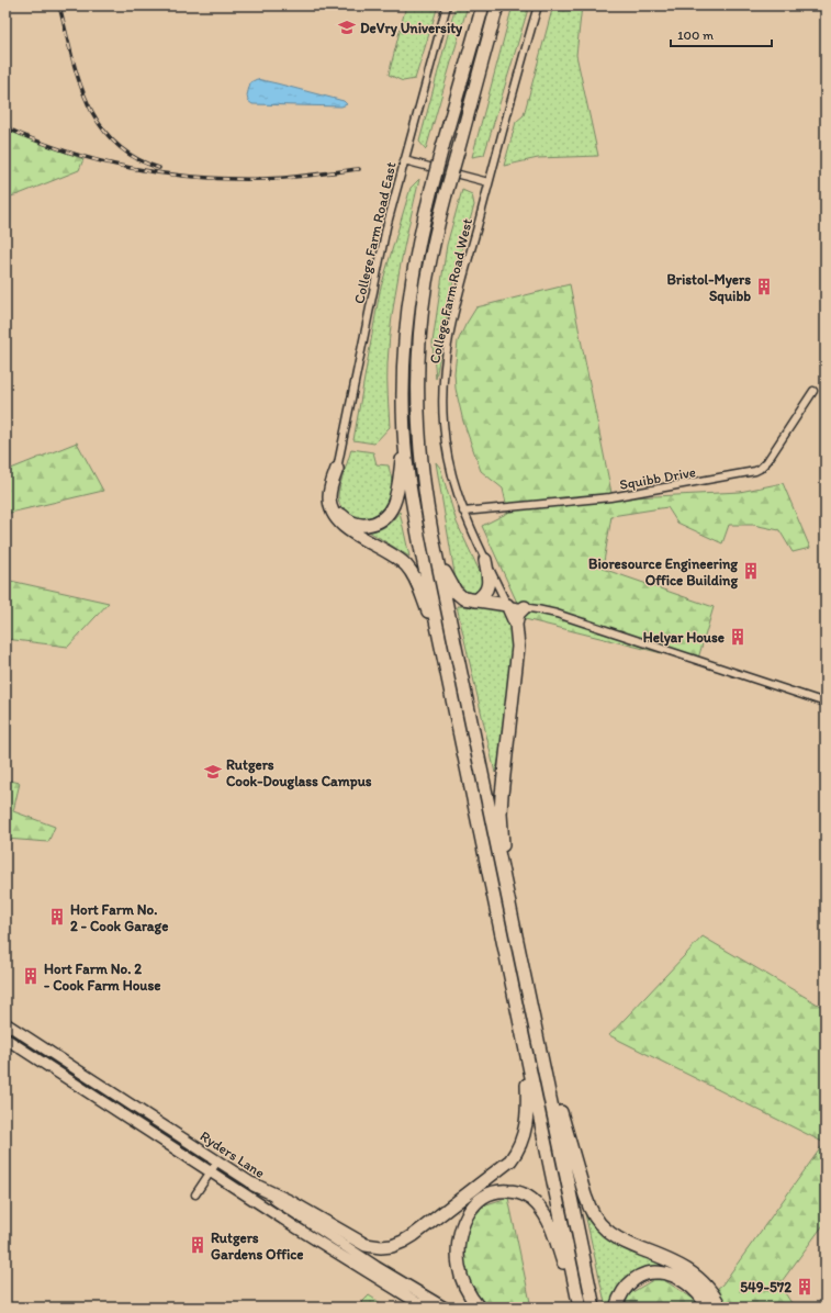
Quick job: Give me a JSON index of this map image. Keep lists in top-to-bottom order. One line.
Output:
{"streets":{"main road":["Ryders Lane"],"street":["College Farm Road East","College Farm Road West","Squibb Drive"]},"crossings":[["College Farm Road West","Squibb Drive"]],"places":{"school or university":["DeVry University","Rutgers Cook-Douglass Campus"],"building":["Bristol-Myers Squibb","Bioresource Engineering Office Building","Helyar House","Hort Farm No. 2 - Cook Garage","Hort Farm No. 2 - Cook Farm House","Rutgers Gardens Office","549-572"]},"scale_bar":"100 m"}
